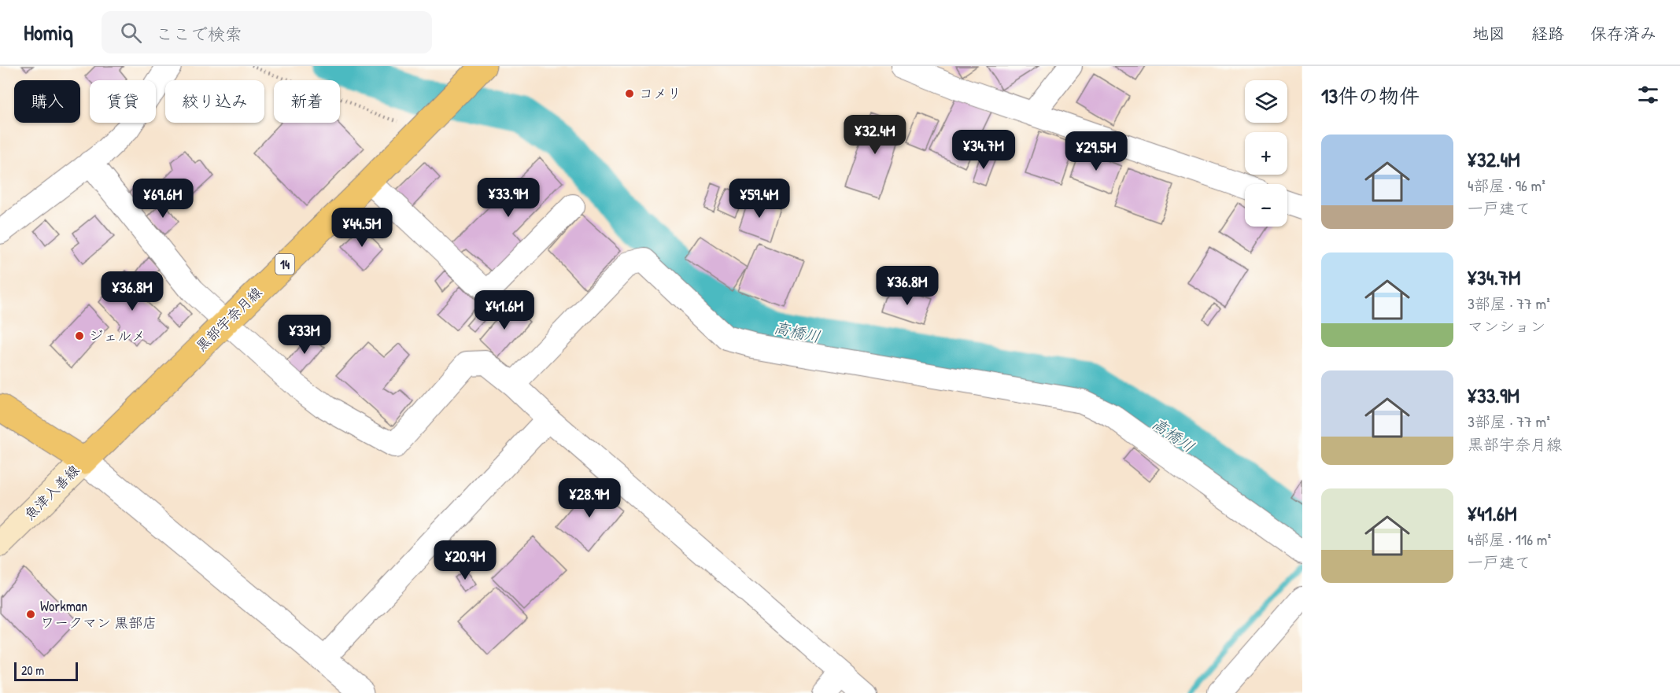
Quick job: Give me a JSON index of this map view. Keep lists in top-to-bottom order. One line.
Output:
{"streets":{"main road":["14","黒部宇奈月線","魚津入善線"]},"crossings":[["黒部宇奈月線","魚津入善線"]],"water":["高橋川"],"places":["コメリ","ジェルメ","Workman ワークマン 黒部店"],"scale_bar":"20 m","page":{"header":"Homiq","search":"ここで検索","nav":["地図","経路","保存済み"],"heading":"13件の物件","map_buttons":["+","−"],"chip":["購入","賃貸","絞り込み","新着"],"price":["¥32.4M","¥34.7M","¥29.5M","¥33.9M","¥69.6M","¥59.4M","¥44.5M","¥36.8M","¥36.8M","¥41.6M","¥33M","¥28.9M","¥20.9M"],"list":[{"name":"¥32.4M","note":"4部屋 · 96 m² · 一戸建て"},{"name":"¥34.7M","note":"3部屋 · 77 m² · マンション"},{"name":"¥33.9M","note":"3部屋 · 77 m² · 黒部宇奈月線"},{"name":"¥41.6M","note":"4部屋 · 116 m² · 一戸建て"}],"scale":"20 m"}}
